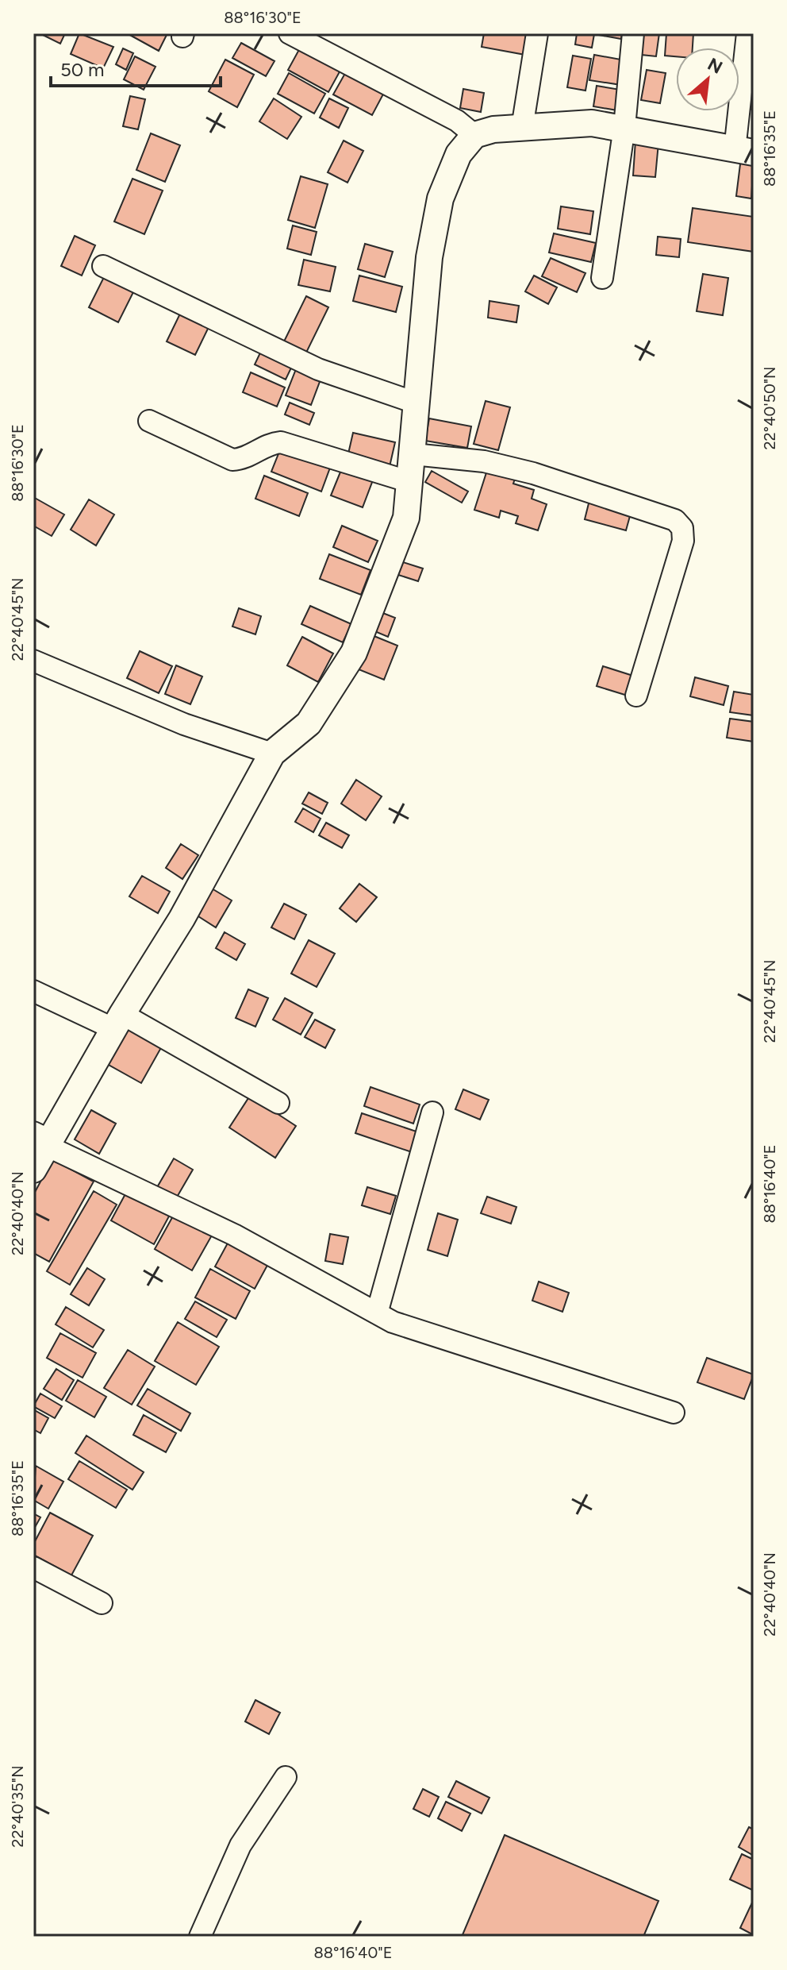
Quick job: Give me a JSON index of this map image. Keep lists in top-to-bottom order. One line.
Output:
{"scale_bar":"50 m","north":"top right","coordinates":["88°16'30\"E","88°16'35\"E","22°40'50\"N","22°40'45\"N","88°16'40\"E","22°40'40\"N","22°40'35\"N"]}
